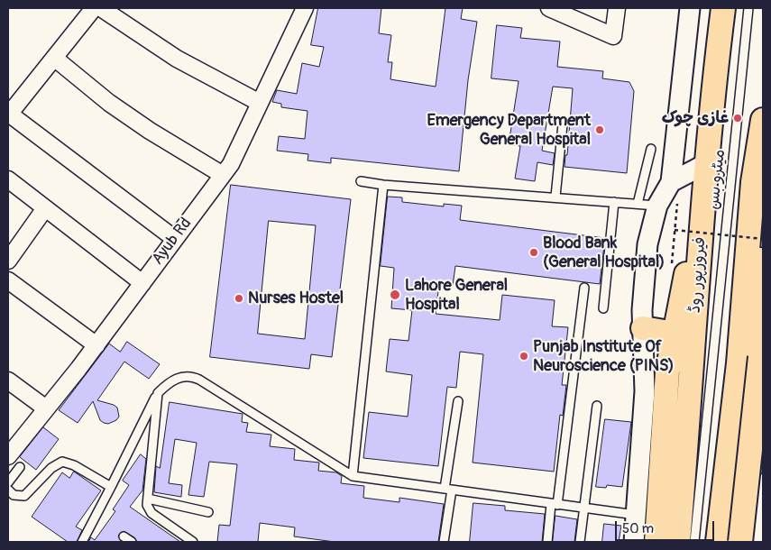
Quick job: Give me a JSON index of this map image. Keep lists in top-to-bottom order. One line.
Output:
{"streets":{"main road":["فیروزپور روڈ"],"street":["Ayub Rd"],"lane":["میٹرو بس"]},"places":["غازی چوک","Emergency Department General Hospital","Blood Bank (General Hospital)","Lahore General Hospital","Nurses Hostel","Punjab Institute Of Neuroscience (PINS)"],"scale_bar":"50 m"}
